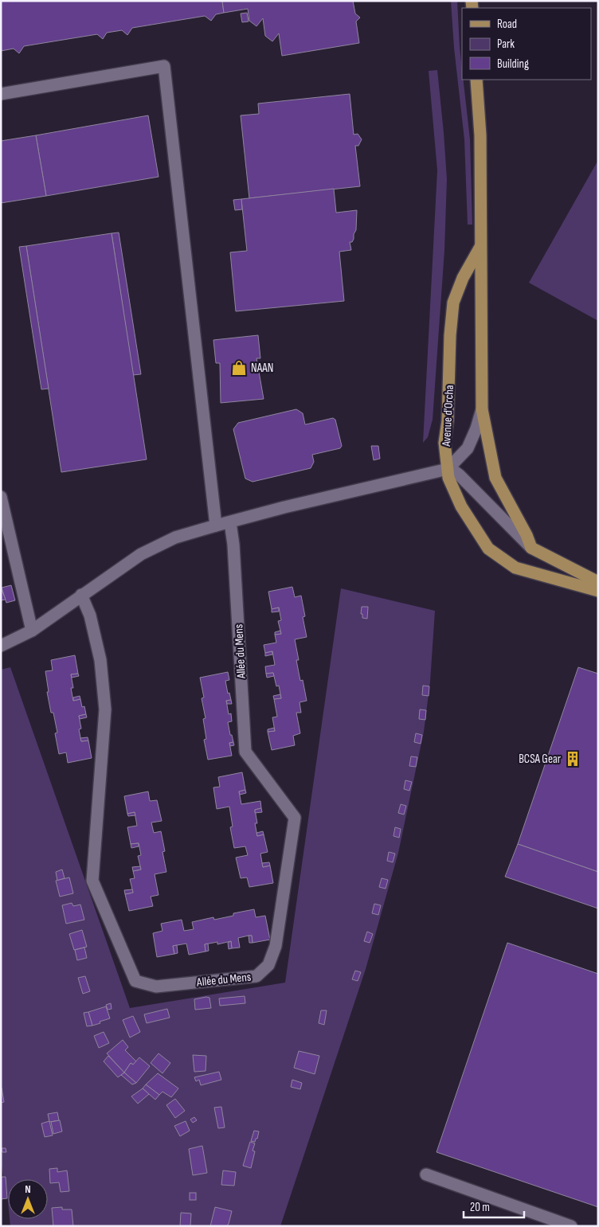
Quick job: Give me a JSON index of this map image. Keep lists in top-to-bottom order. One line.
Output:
{"streets":{"main road":["Avenue d'Orcha"],"street":["Allée du Mens"]},"places":{"shop":["NAAN"],"building":["BCSA Gear"]},"legend":["Road","Park","Building"],"scale_bar":"20 m","north":"top"}
